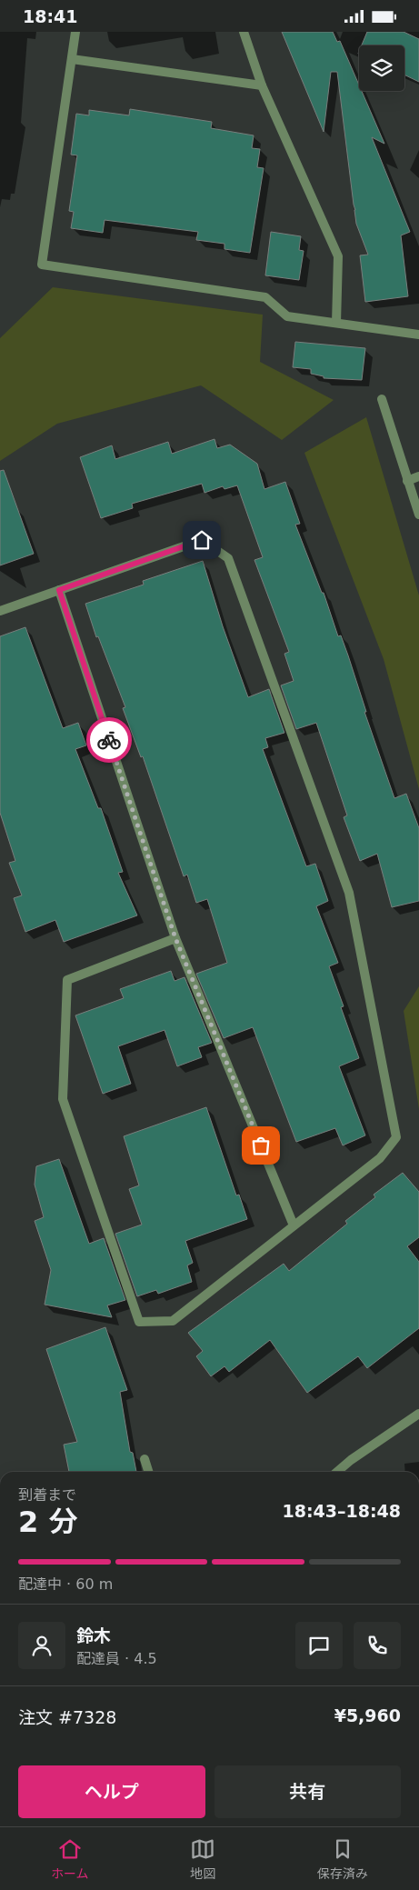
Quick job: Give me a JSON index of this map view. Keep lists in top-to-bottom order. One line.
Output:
{"page":{"status":"18:41","heading":["2 分","到着まで","18:43–18:48"],"panel":["鈴木","配達員 · 4.5","注文 #7328","¥5,960"],"bar":"配達中 · 60 m","buttons":["ヘルプ","共有"],"tabs":["ホーム","地図","保存済み"]}}
